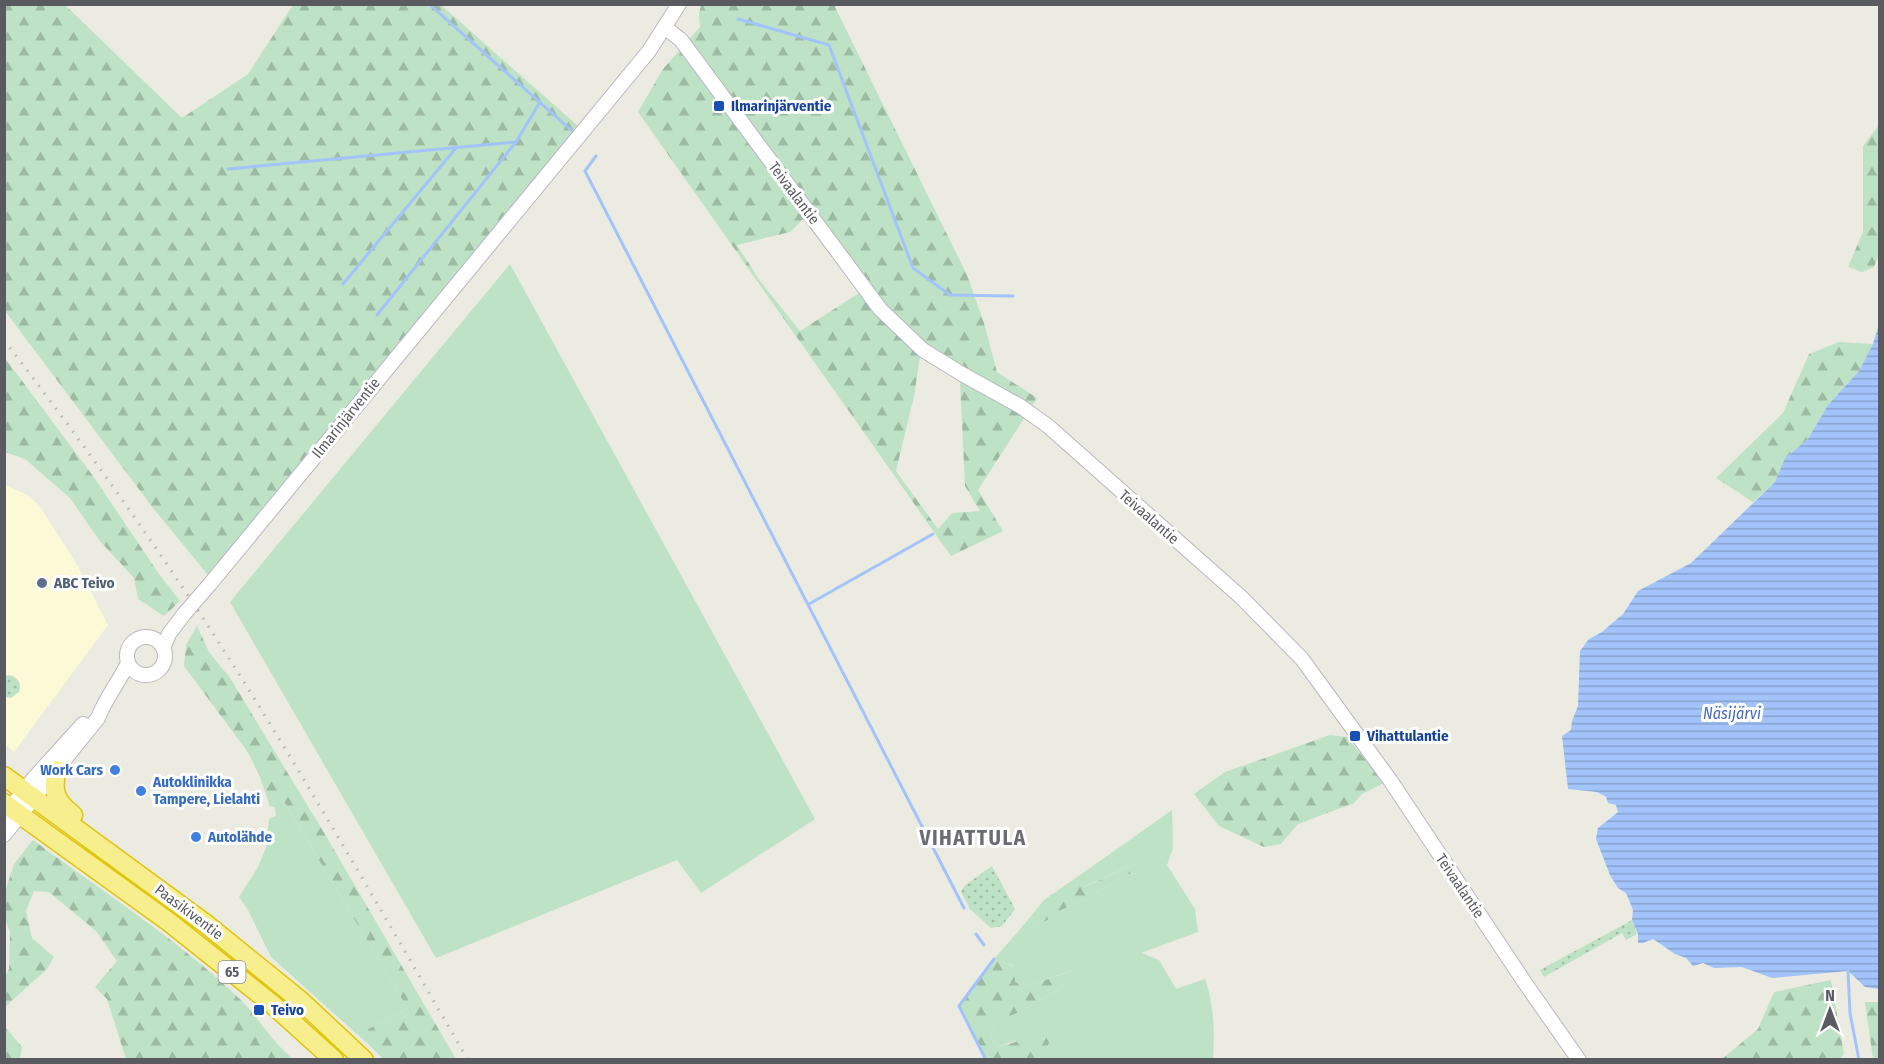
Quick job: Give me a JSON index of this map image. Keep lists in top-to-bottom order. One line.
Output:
{"streets":{"highway":["Paasikiventie","65"],"main road":["Teivaalantie","Ilmarinjärventie"]},"crossings":[["Teivaalantie","Ilmarinjärventie"],["Paasikiventie","65"]],"districts":["VIHATTULA"],"water":["Näsijärvi"],"places":{"transit":["Ilmarinjärventie","Vihattulantie","Teivo"],"other":["ABC Teivo","Work Cars","Autoklinikka Tampere, Lielahti","Autolähde"]},"north":"top"}
